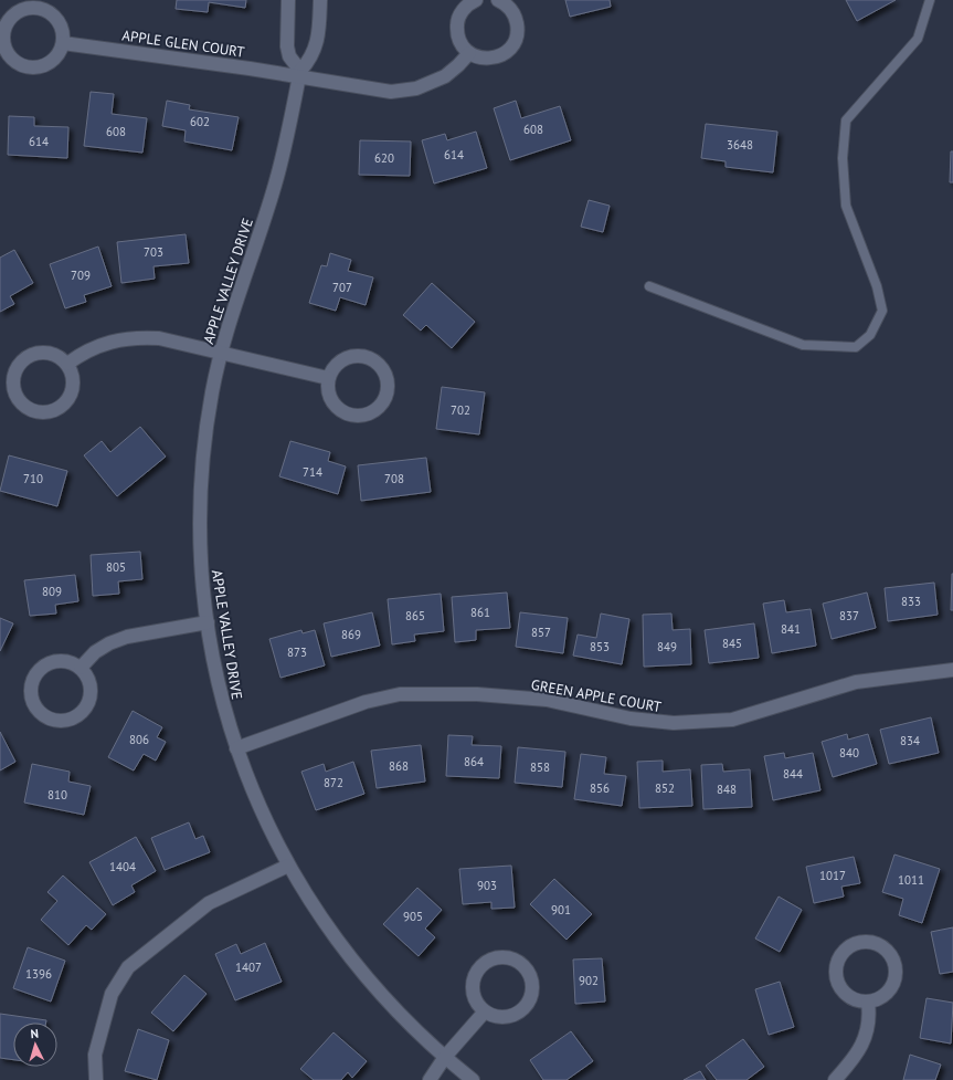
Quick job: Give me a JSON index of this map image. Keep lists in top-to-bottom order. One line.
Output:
{"streets":{"street":["APPLE GLEN COURT","APPLE VALLEY DRIVE","GREEN APPLE COURT"]},"crossings":[["APPLE GLEN COURT","APPLE VALLEY DRIVE"],["APPLE VALLEY DRIVE","GREEN APPLE COURT"]],"house_numbers":["602","608","608","614","3648","614","620","703","709","707","702","714","710","708","805","809","833","861","865","837","841","857","869","845","853","849","873","806","834","840","864","868","858","844","872","856","852","848","810","1404","1017","1011","903","901","905","1407","1396","902"],"north":"top"}
